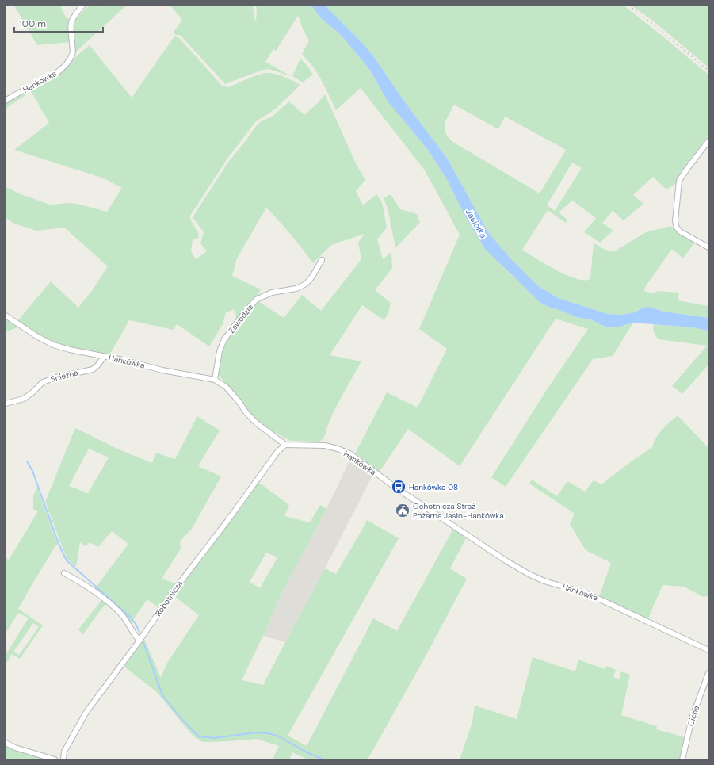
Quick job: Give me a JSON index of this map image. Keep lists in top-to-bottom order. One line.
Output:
{"streets":{"street":["Hankówka","Zawodzie","Śnieżna","Robotnicza","Cicha"]},"crossings":[["Hankówka","Zawodzie"],["Hankówka","Śnieżna"],["Hankówka","Robotnicza"]],"water":["Jasiołka"],"places":{"bus stop":["Hankówka 08"],"public building":["Ochotnicza Straż Pożarna Jasło-Hankówka"]},"scale_bar":"100 m"}
